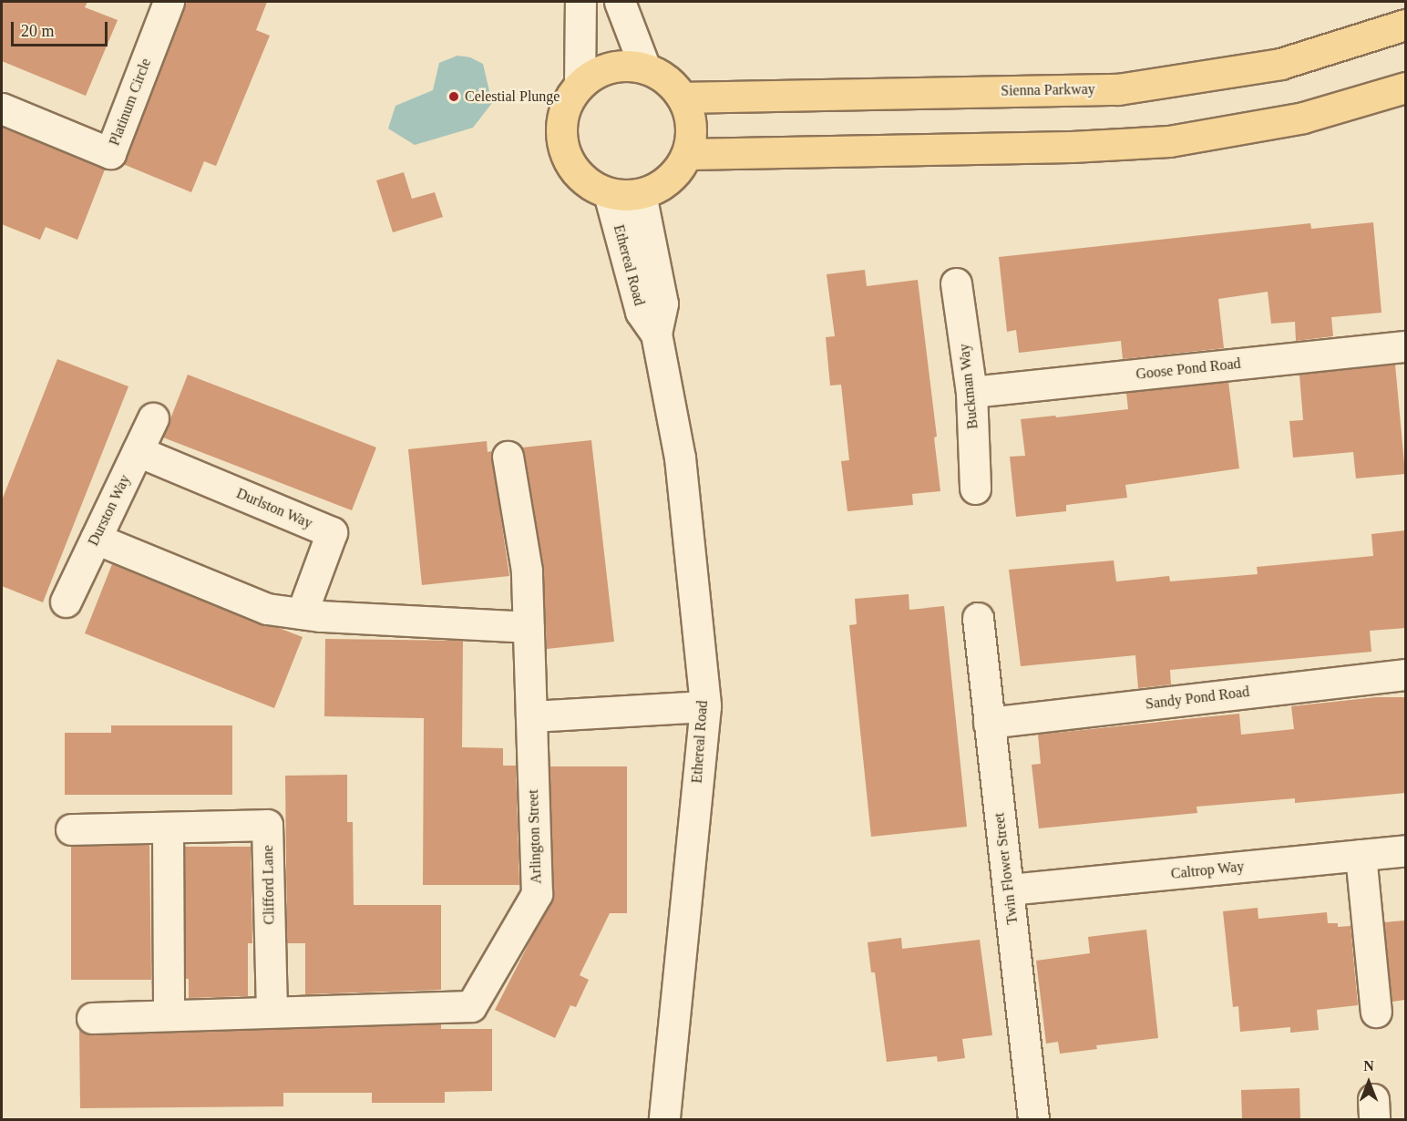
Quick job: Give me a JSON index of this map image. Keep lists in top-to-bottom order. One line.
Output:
{"streets":{"main road":["Sienna Parkway"],"street":["Platinum Circle","Ethereal Road","Goose Pond Road","Buckman Way","Durlston Way","Durston Way","Sandy Pond Road","Arlington Street","Twin Flower Street","Caltrop Way","Clifford Lane"]},"crossings":[["Sienna Parkway","Ethereal Road"],["Goose Pond Road","Buckman Way"],["Durlston Way","Durston Way"],["Sandy Pond Road","Twin Flower Street"],["Arlington Street","Clifford Lane"],["Twin Flower Street","Caltrop Way"]],"places":["Celestial Plunge"],"scale_bar":"20 m","north":"top"}
